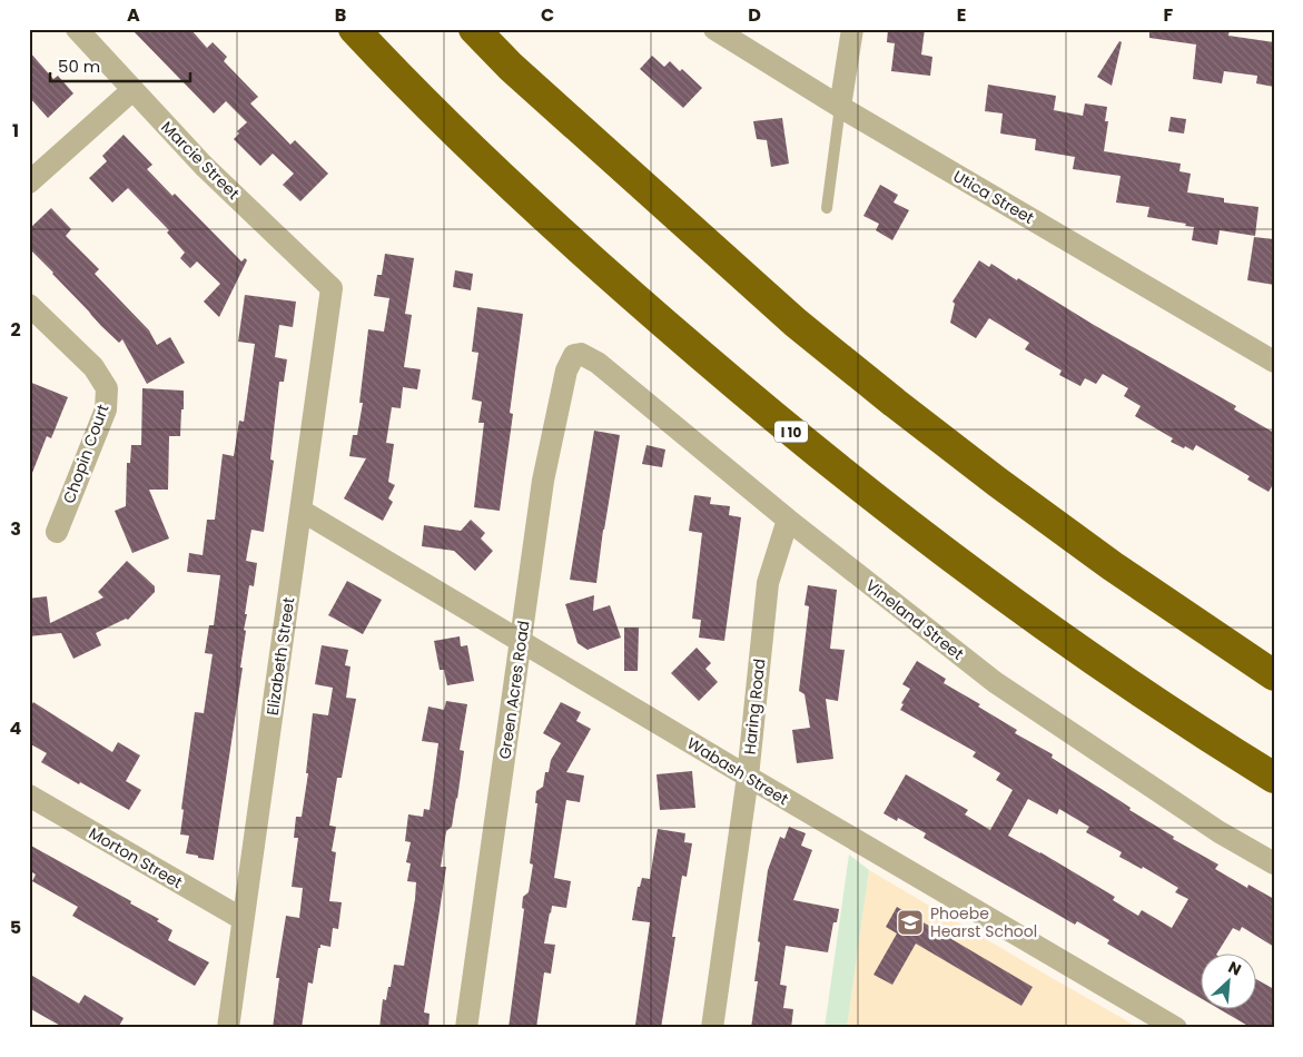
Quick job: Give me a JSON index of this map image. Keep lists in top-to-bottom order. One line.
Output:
{"streets":{"highway":["I 10"],"street":["Marcie Street","Utica Street","Chopin Court","Vineland Street","Elizabeth Street","Green Acres Road","Haring Road","Wabash Street","Morton Street"]},"crossings":[["Marcie Street","Elizabeth Street"],["Vineland Street","Green Acres Road"],["Vineland Street","Haring Road"],["Elizabeth Street","Wabash Street"],["Elizabeth Street","Morton Street"],["Green Acres Road","Wabash Street"],["Haring Road","Wabash Street"]],"places":{"school or university":["Phoebe Hearst School"]},"scale_bar":"50 m","north":"top right","grid":{"columns":["A","B","C","D","E","F"],"rows":["1","2","3","4","5"]}}
